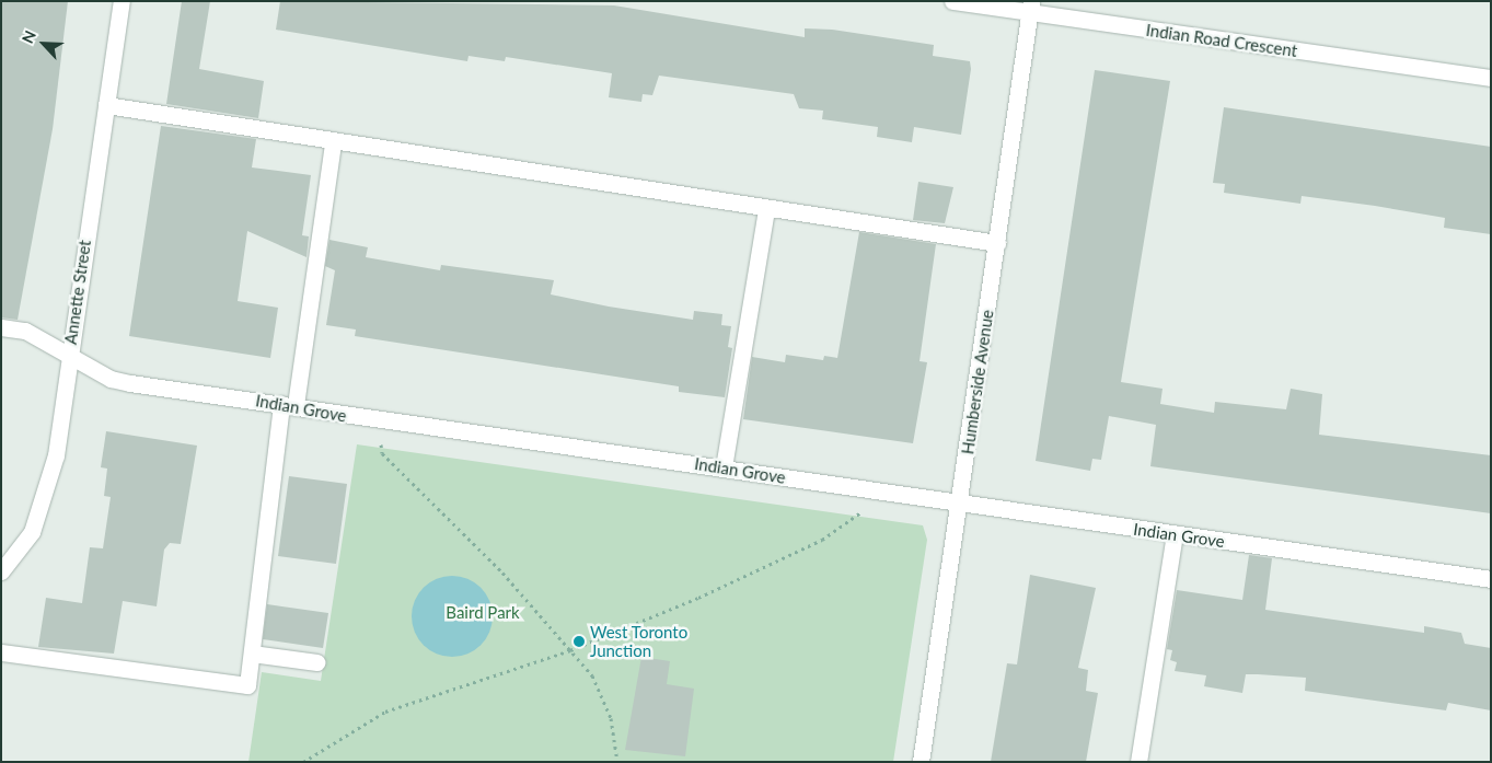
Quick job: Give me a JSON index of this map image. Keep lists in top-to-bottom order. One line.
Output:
{"streets":{"street":["Indian Road Crescent","Annette Street","Humberside Avenue","Indian Grove"]},"crossings":[["Indian Road Crescent","Humberside Avenue"],["Annette Street","Indian Grove"],["Humberside Avenue","Indian Grove"]],"parks":["Baird Park"],"places":["West Toronto Junction"],"north":"top left"}
